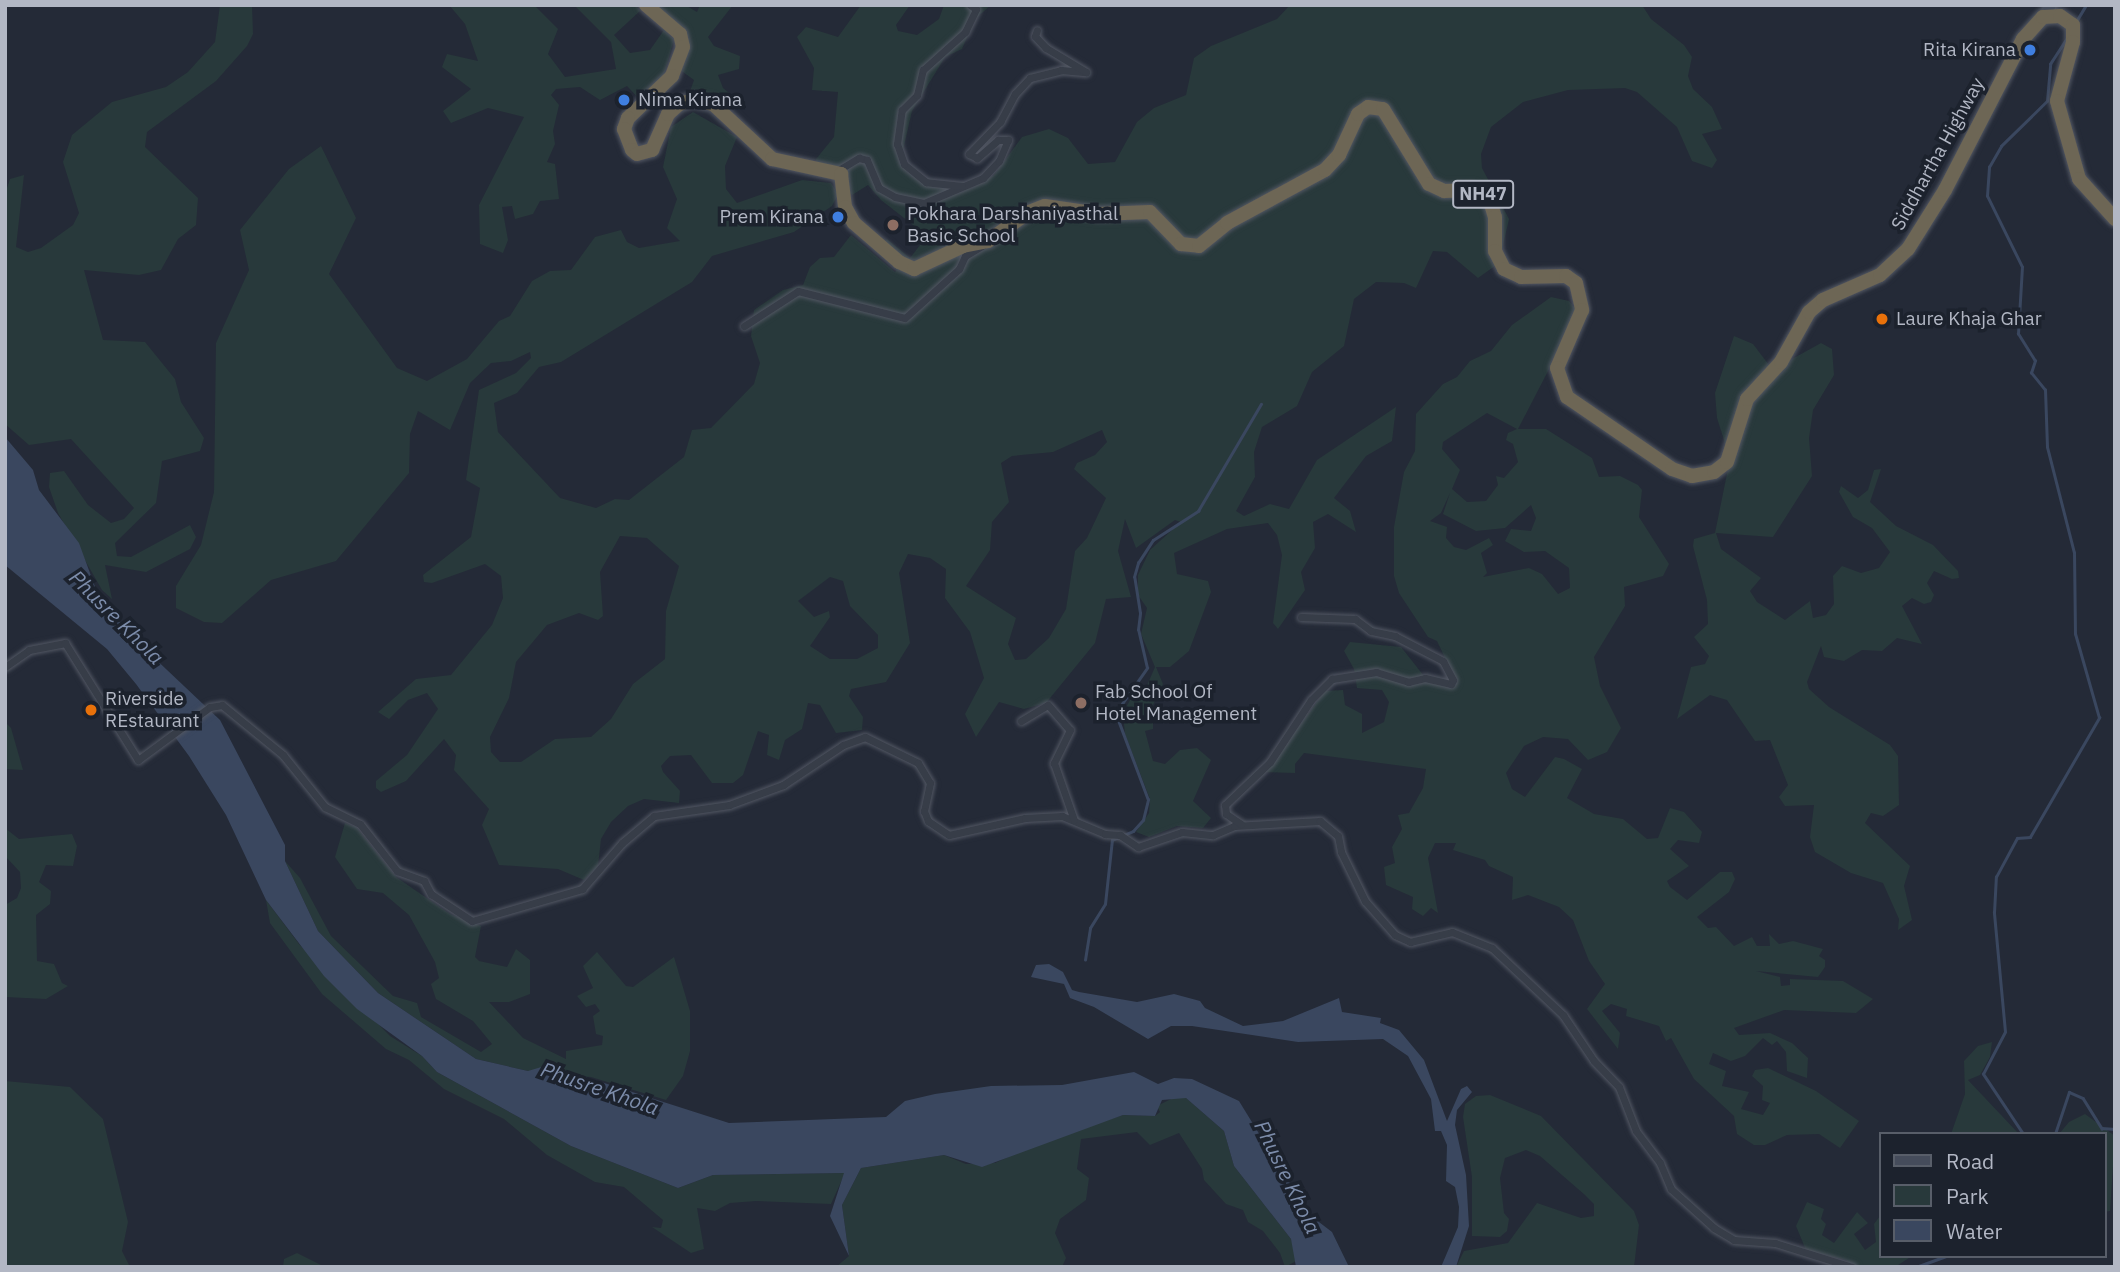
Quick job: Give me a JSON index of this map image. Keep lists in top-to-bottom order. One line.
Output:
{"streets":{"highway":["Siddhartha Highway","NH47"]},"water":["Phusre Khola"],"places":["Rita Kirana","Nima Kirana","Prem Kirana","Pokhara Darshaniyasthal Basic School","Laure Khaja Ghar","Fab School Of Hotel Management","Riverside REstaurant"],"legend":["Road","Park","Water"]}
